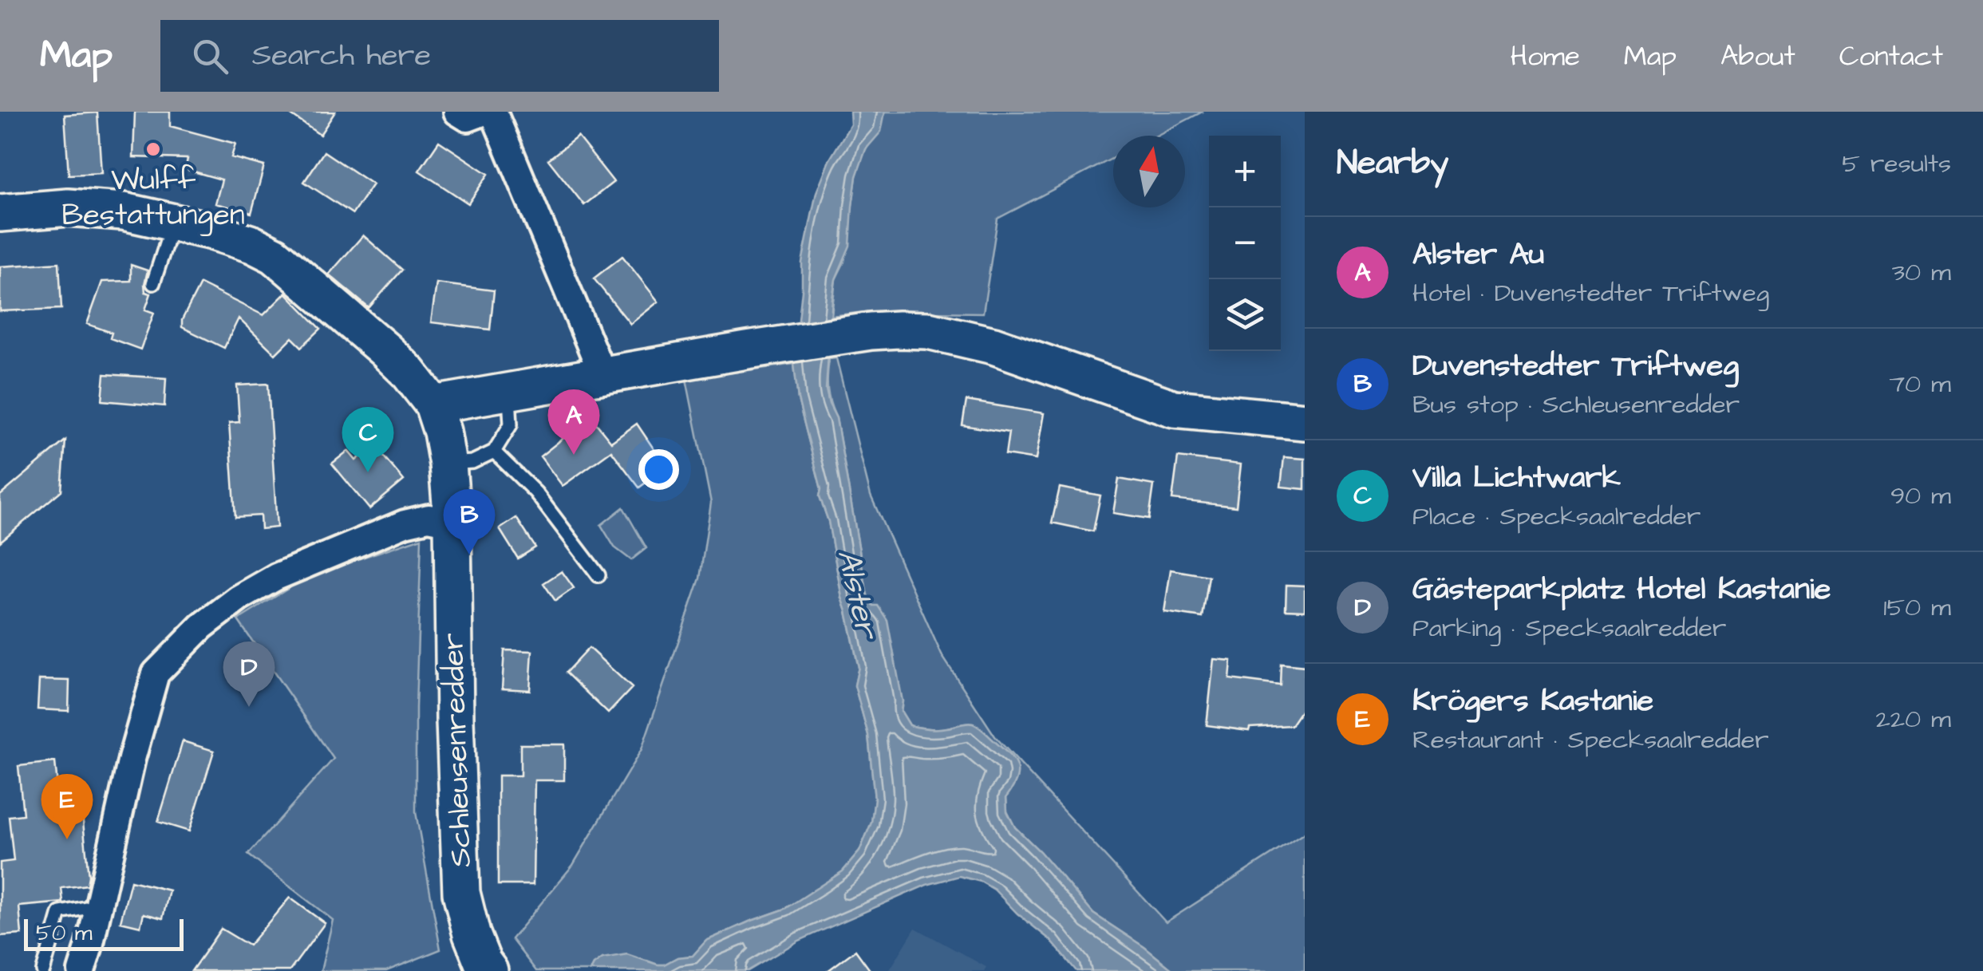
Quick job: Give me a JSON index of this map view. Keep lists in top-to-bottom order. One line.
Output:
{"streets":{"street":["Schleusenredder"]},"water":["Alster"],"places":["Wulff Bestattungen"],"scale_bar":"50 m","north":"top","page":{"header":"Map","search":"Search here","nav":["Home","Map","About","Contact"],"heading":["Nearby","5 results"],"map_buttons":["+","−"],"list":[{"mark":"A","name":"Alster Au","note":"Hotel · Duvenstedter Triftweg","value":"30 m"},{"mark":"B","name":"Duvenstedter Triftweg","note":"Bus stop · Schleusenredder","value":"70 m"},{"mark":"C","name":"Villa Lichtwark","note":"Place · Specksaalredder","value":"90 m"},{"mark":"D","name":"Gästeparkplatz Hotel Kastanie","note":"Parking · Specksaalredder","value":"150 m"},{"mark":"E","name":"Krögers Kastanie","note":"Restaurant · Specksaalredder","value":"220 m"}],"pins":["A","C","B","D","E"],"scale":"50 m"}}
